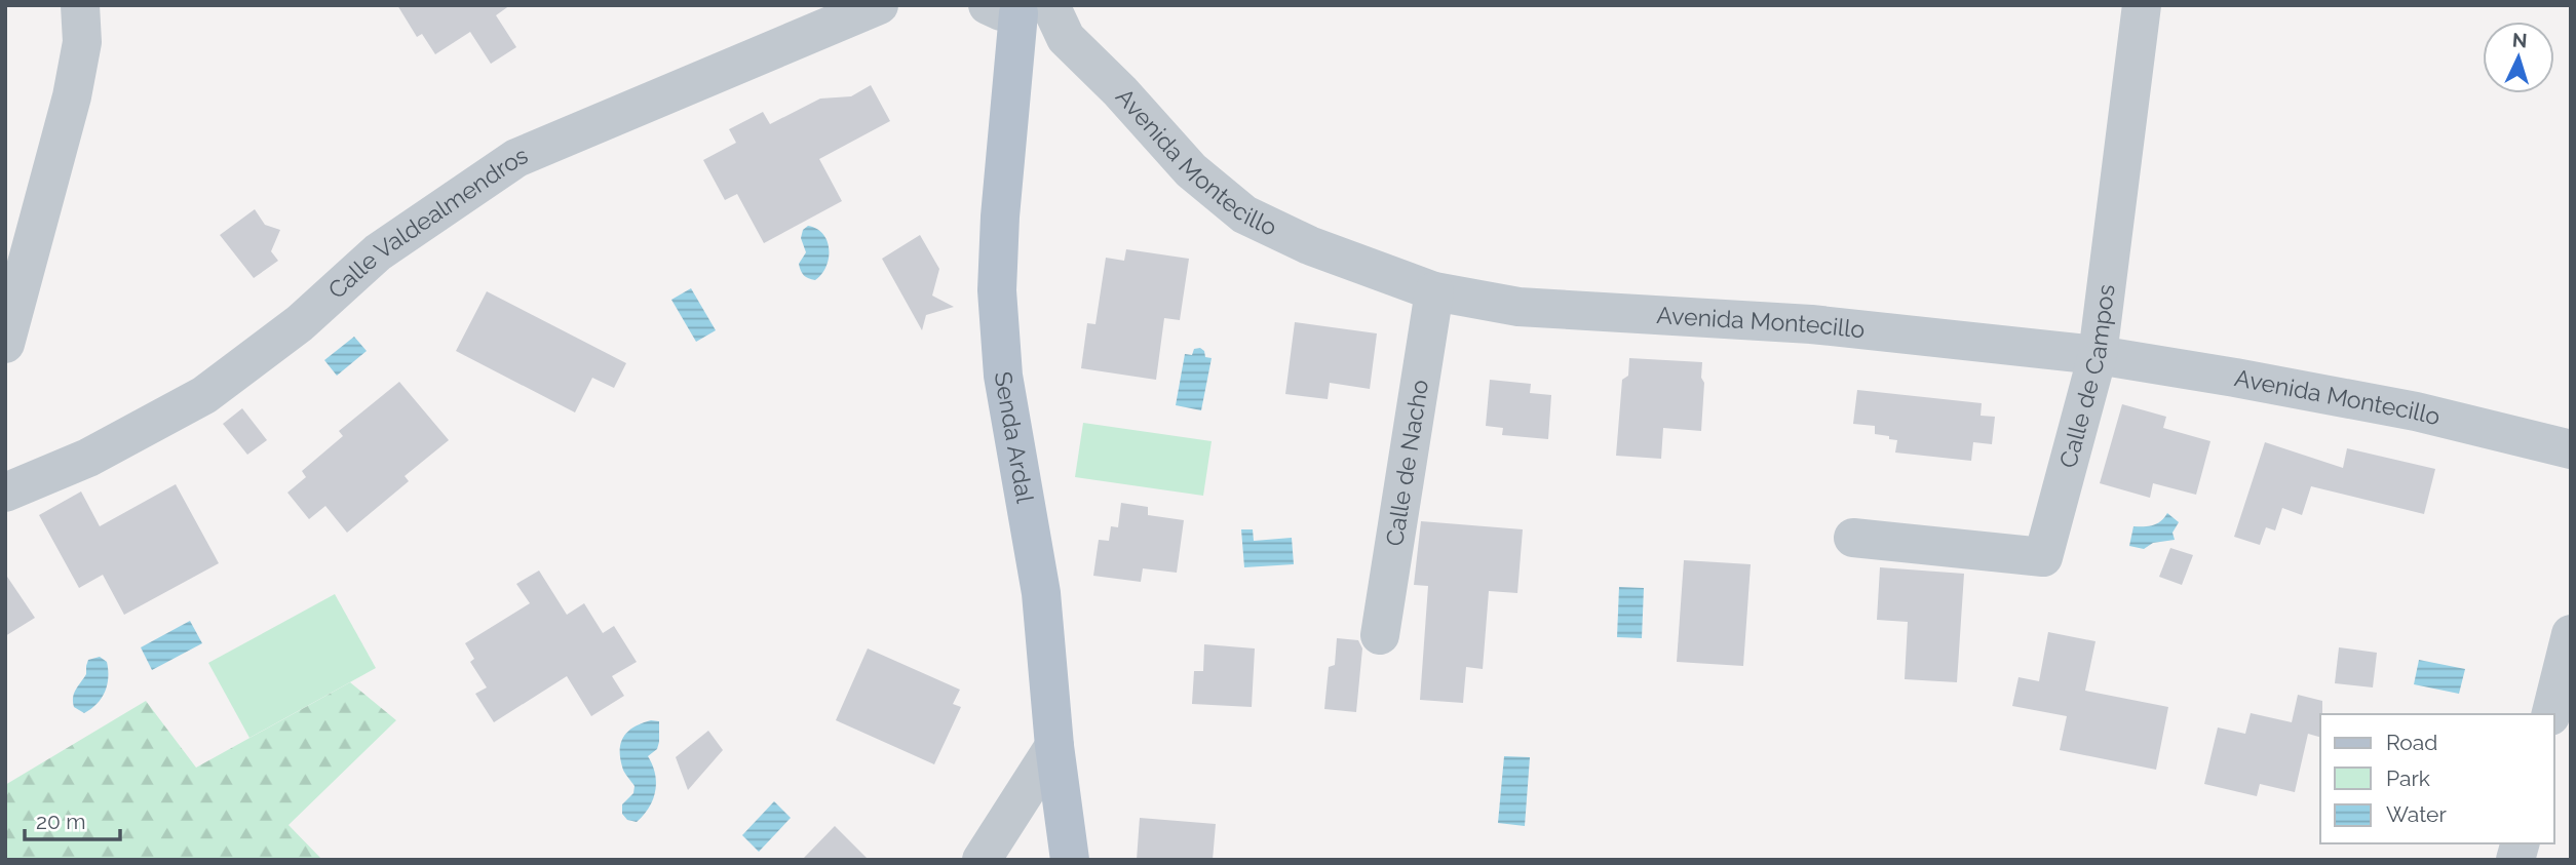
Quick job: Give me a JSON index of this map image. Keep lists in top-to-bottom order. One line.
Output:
{"streets":{"main road":["Senda Ardal"],"street":["Avenida Montecillo","Calle Valdealmendros","Calle de Campos","Calle de Nacho"]},"crossings":[["Avenida Montecillo","Calle de Campos"],["Avenida Montecillo","Senda Ardal"],["Avenida Montecillo","Calle de Nacho"]],"legend":["Road","Park","Water"],"scale_bar":"20 m","north":"top"}
